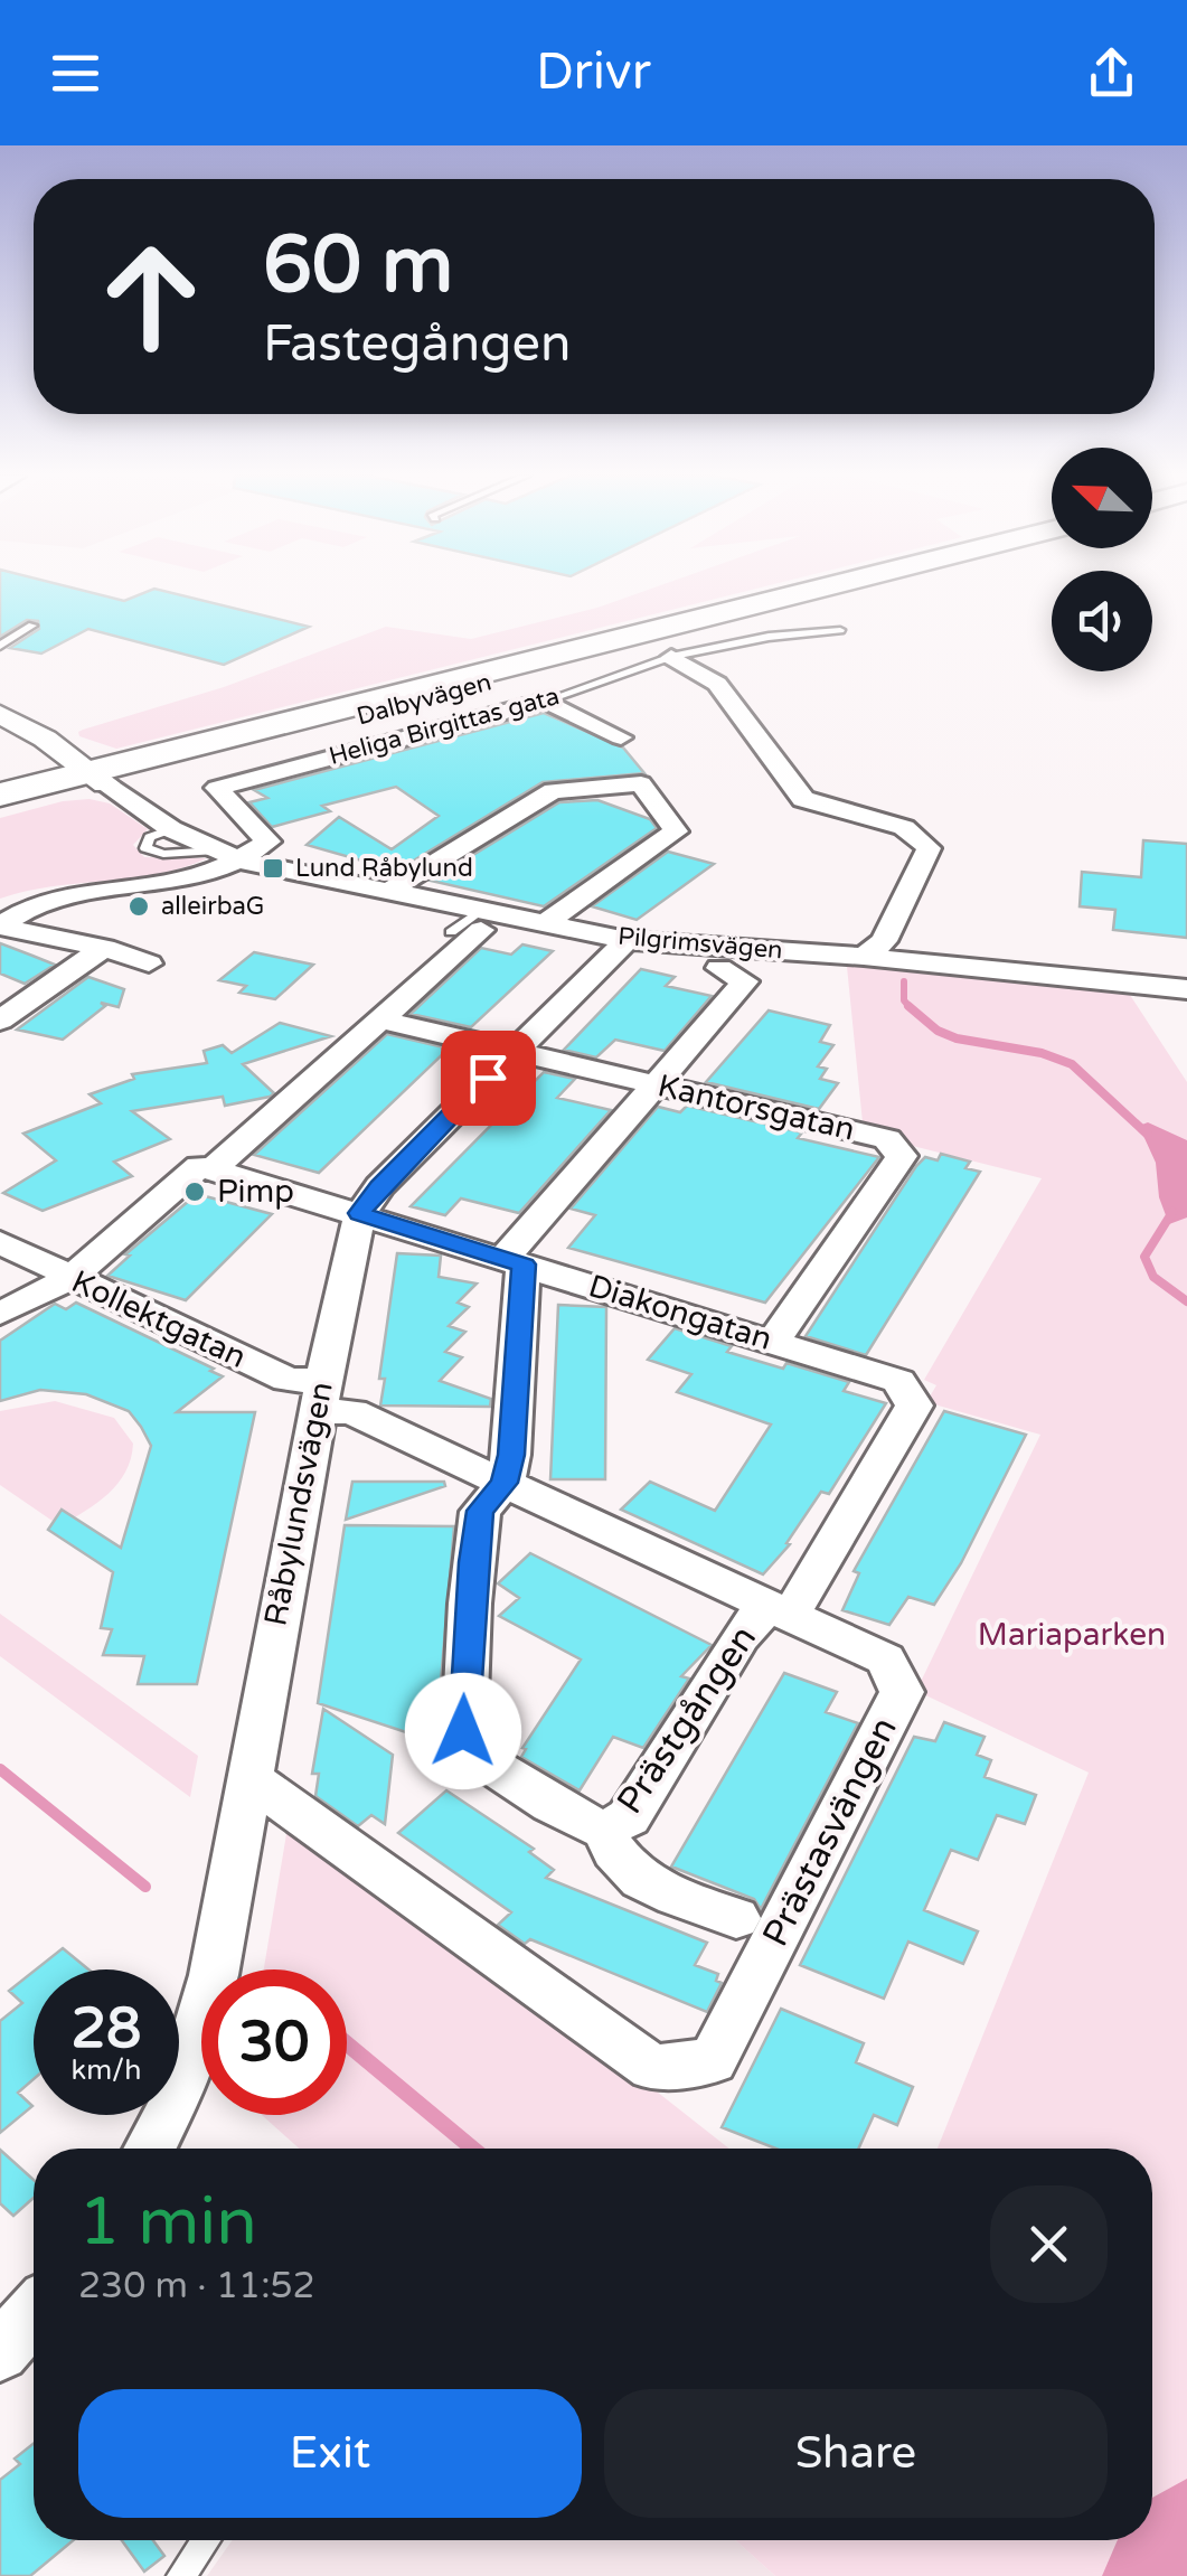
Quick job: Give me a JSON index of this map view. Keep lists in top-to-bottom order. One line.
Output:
{"streets":{"main road":["Dalbyvägen"],"street":["Heliga Birgittas gata","Pilgrimsvägen","Kantorsgatan","Diakongatan","Kollektgatan","Råbylundsvägen","Prästgången","Prästasvängen"]},"crossings":[["Dalbyvägen","Pilgrimsvägen"],["Heliga Birgittas gata","Pilgrimsvägen"],["Pilgrimsvägen","Råbylundsvägen"],["Kantorsgatan","Diakongatan"],["Kantorsgatan","Råbylundsvägen"],["Diakongatan","Råbylundsvägen"],["Diakongatan","Prästgången"],["Diakongatan","Prästasvängen"],["Kollektgatan","Råbylundsvägen"],["Kollektgatan","Prästasvängen"],["Råbylundsvägen","Prästasvängen"],["Prästgången","Prästasvängen"]],"parks":["Mariaparken"],"places":{"transit":["Lund Råbylund"],"other":["alleirbaG","Pimp"]},"north":"top left","page":{"header":"Drivr","turn":["60 m","Fastegången"],"speed":"28 km/h","limit":"30","heading":["1 min","230 m · 11:52"],"buttons":["Exit","Share"]}}
